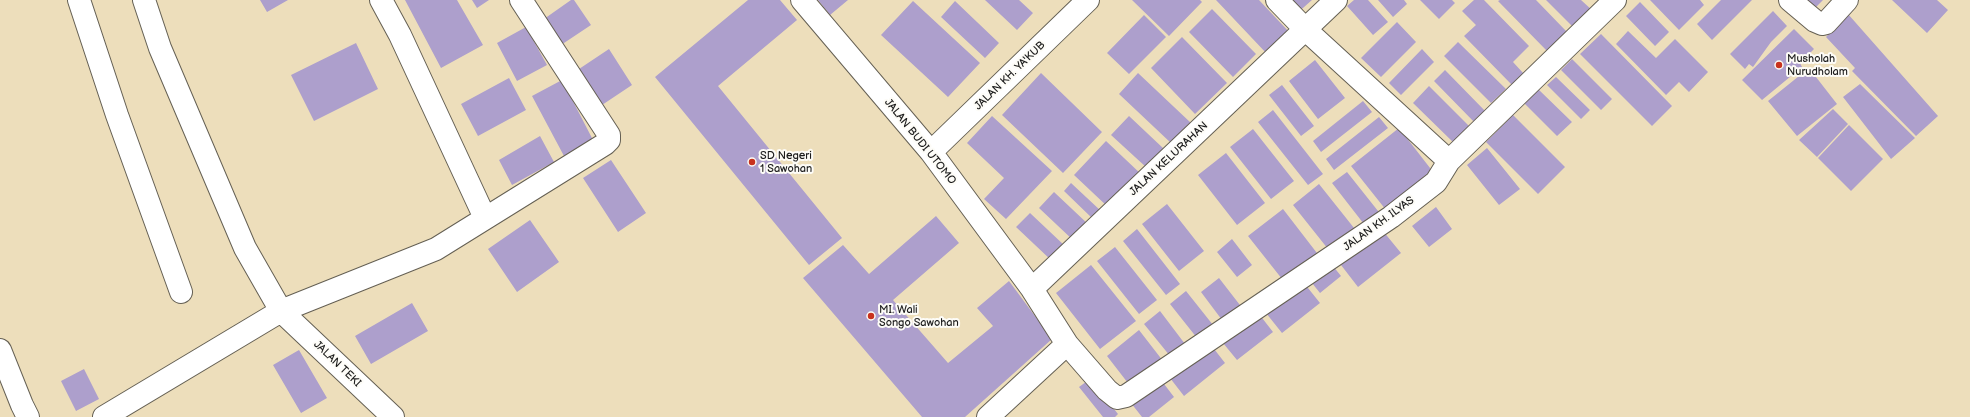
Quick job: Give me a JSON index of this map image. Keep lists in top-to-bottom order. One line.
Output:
{"streets":{"street":["JALAN KH. YA'KUB","JALAN BUDI UTOMO","JALAN KELURAHAN","JALAN KH. ILYAS","JALAN TEKI"]},"crossings":[["JALAN KH. YA'KUB","JALAN BUDI UTOMO"],["JALAN BUDI UTOMO","JALAN KELURAHAN"],["JALAN BUDI UTOMO","JALAN KH. ILYAS"]],"places":["Musholah Nurudholam","SD Negeri 1 Sawohan","MI. Wali Songo Sawohan"]}
